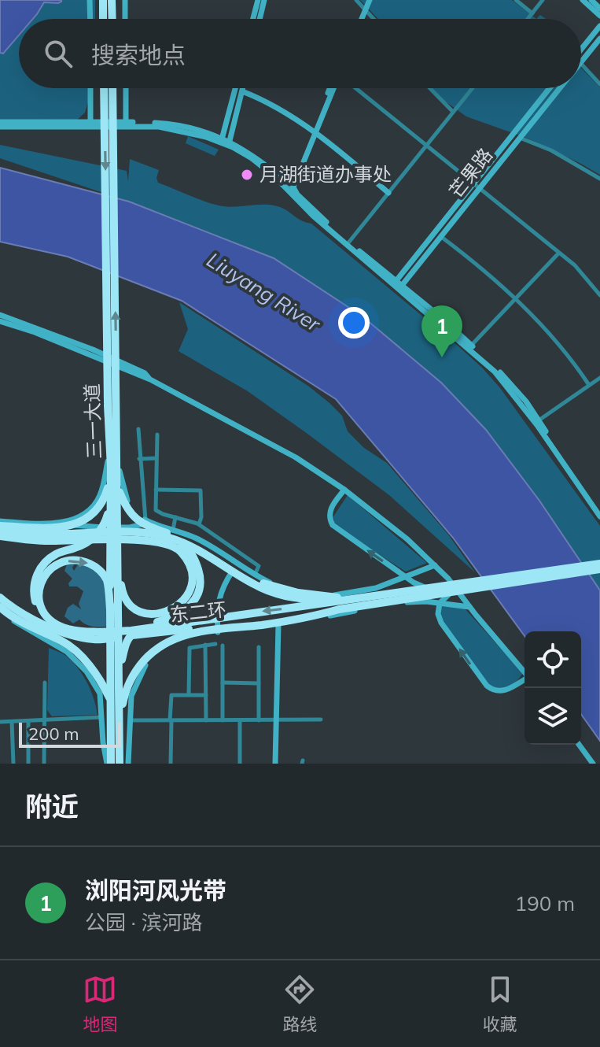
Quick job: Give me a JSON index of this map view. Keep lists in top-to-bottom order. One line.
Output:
{"streets":{"highway":["三一大道","东二环"],"street":["芒果路"]},"water":["Liuyang River"],"places":["月湖街道办事处"],"scale_bar":"200 m","page":{"search":"搜索地点","pins":"1","scale":"200 m","heading":"附近","list":[{"mark":"1","name":"浏阳河风光带","note":"公园 · 滨河路","value":"190 m"}],"nav":["地图","路线","收藏"]}}
